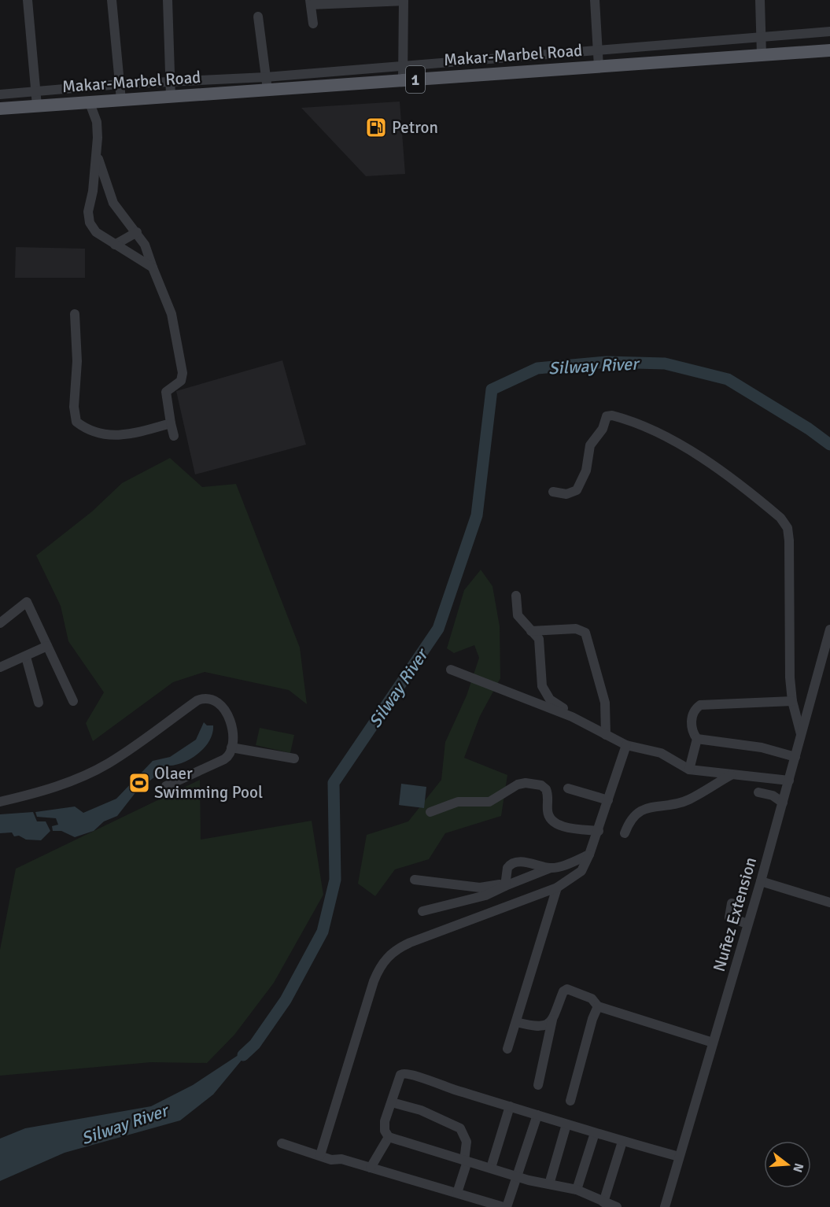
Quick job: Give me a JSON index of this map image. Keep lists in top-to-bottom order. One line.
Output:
{"streets":{"main road":["Makar-Marbel Road","1"],"street":["Nuñez Extension"]},"water":["Silway River"],"places":{"fuel station":["Petron"],"sports":["Olaer Swimming Pool"]},"north":"right"}
